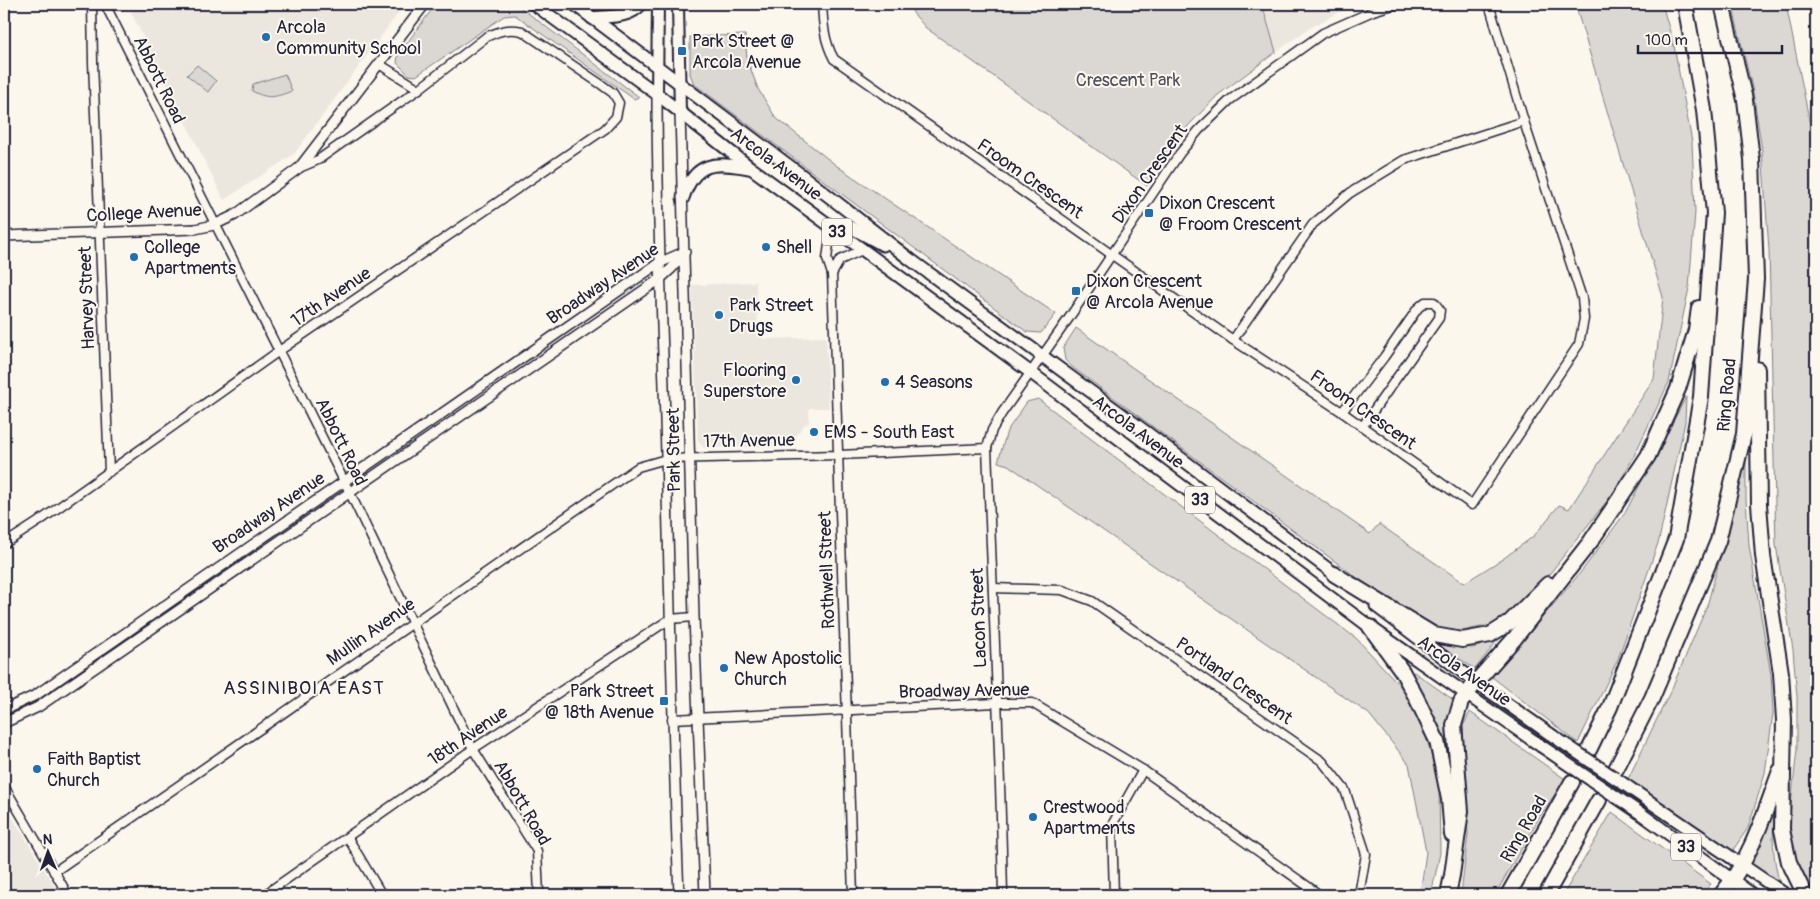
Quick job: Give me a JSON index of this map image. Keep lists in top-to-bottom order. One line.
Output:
{"streets":{"highway":["Ring Road"],"main road":["Arcola Avenue","33","Park Street"],"street":["Abbott Road","Dixon Crescent","Froom Crescent","College Avenue","Broadway Avenue","17th Avenue","Harvey Street","Rothwell Street","Lacon Street","Mullin Avenue","Portland Crescent","18th Avenue"]},"crossings":[["Abbott Road","College Avenue"],["Abbott Road","Broadway Avenue"],["Abbott Road","17th Avenue"],["Abbott Road","Mullin Avenue"],["Abbott Road","18th Avenue"],["Arcola Avenue","Dixon Crescent"],["Arcola Avenue","Park Street"],["Arcola Avenue","Rothwell Street"],["Arcola Avenue","Lacon Street"],["Dixon Crescent","Froom Crescent"],["Dixon Crescent","Lacon Street"],["College Avenue","17th Avenue"],["College Avenue","Harvey Street"],["Broadway Avenue","Park Street"],["Broadway Avenue","Rothwell Street"],["Broadway Avenue","Lacon Street"],["17th Avenue","Harvey Street"],["17th Avenue","Park Street"],["17th Avenue","Rothwell Street"],["17th Avenue","Lacon Street"],["17th Avenue","Mullin Avenue"],["Park Street","Mullin Avenue"],["Park Street","18th Avenue"],["Lacon Street","Portland Crescent"]],"districts":["ASSINIBOIA EAST"],"parks":["Crescent Park"],"places":{"other":["Arcola Community School","Shell","College Apartments","Park Street Drugs","Flooring Superstore","4 Seasons","EMS - South East","New Apostolic Church","Faith Baptist Church","Crestwood Apartments"],"transit":["Park Street @ Arcola Avenue","Dixon Crescent @ Froom Crescent","Dixon Crescent @ Arcola Avenue","Park Street @ 18th Avenue"]},"scale_bar":"100 m","north":"top"}
